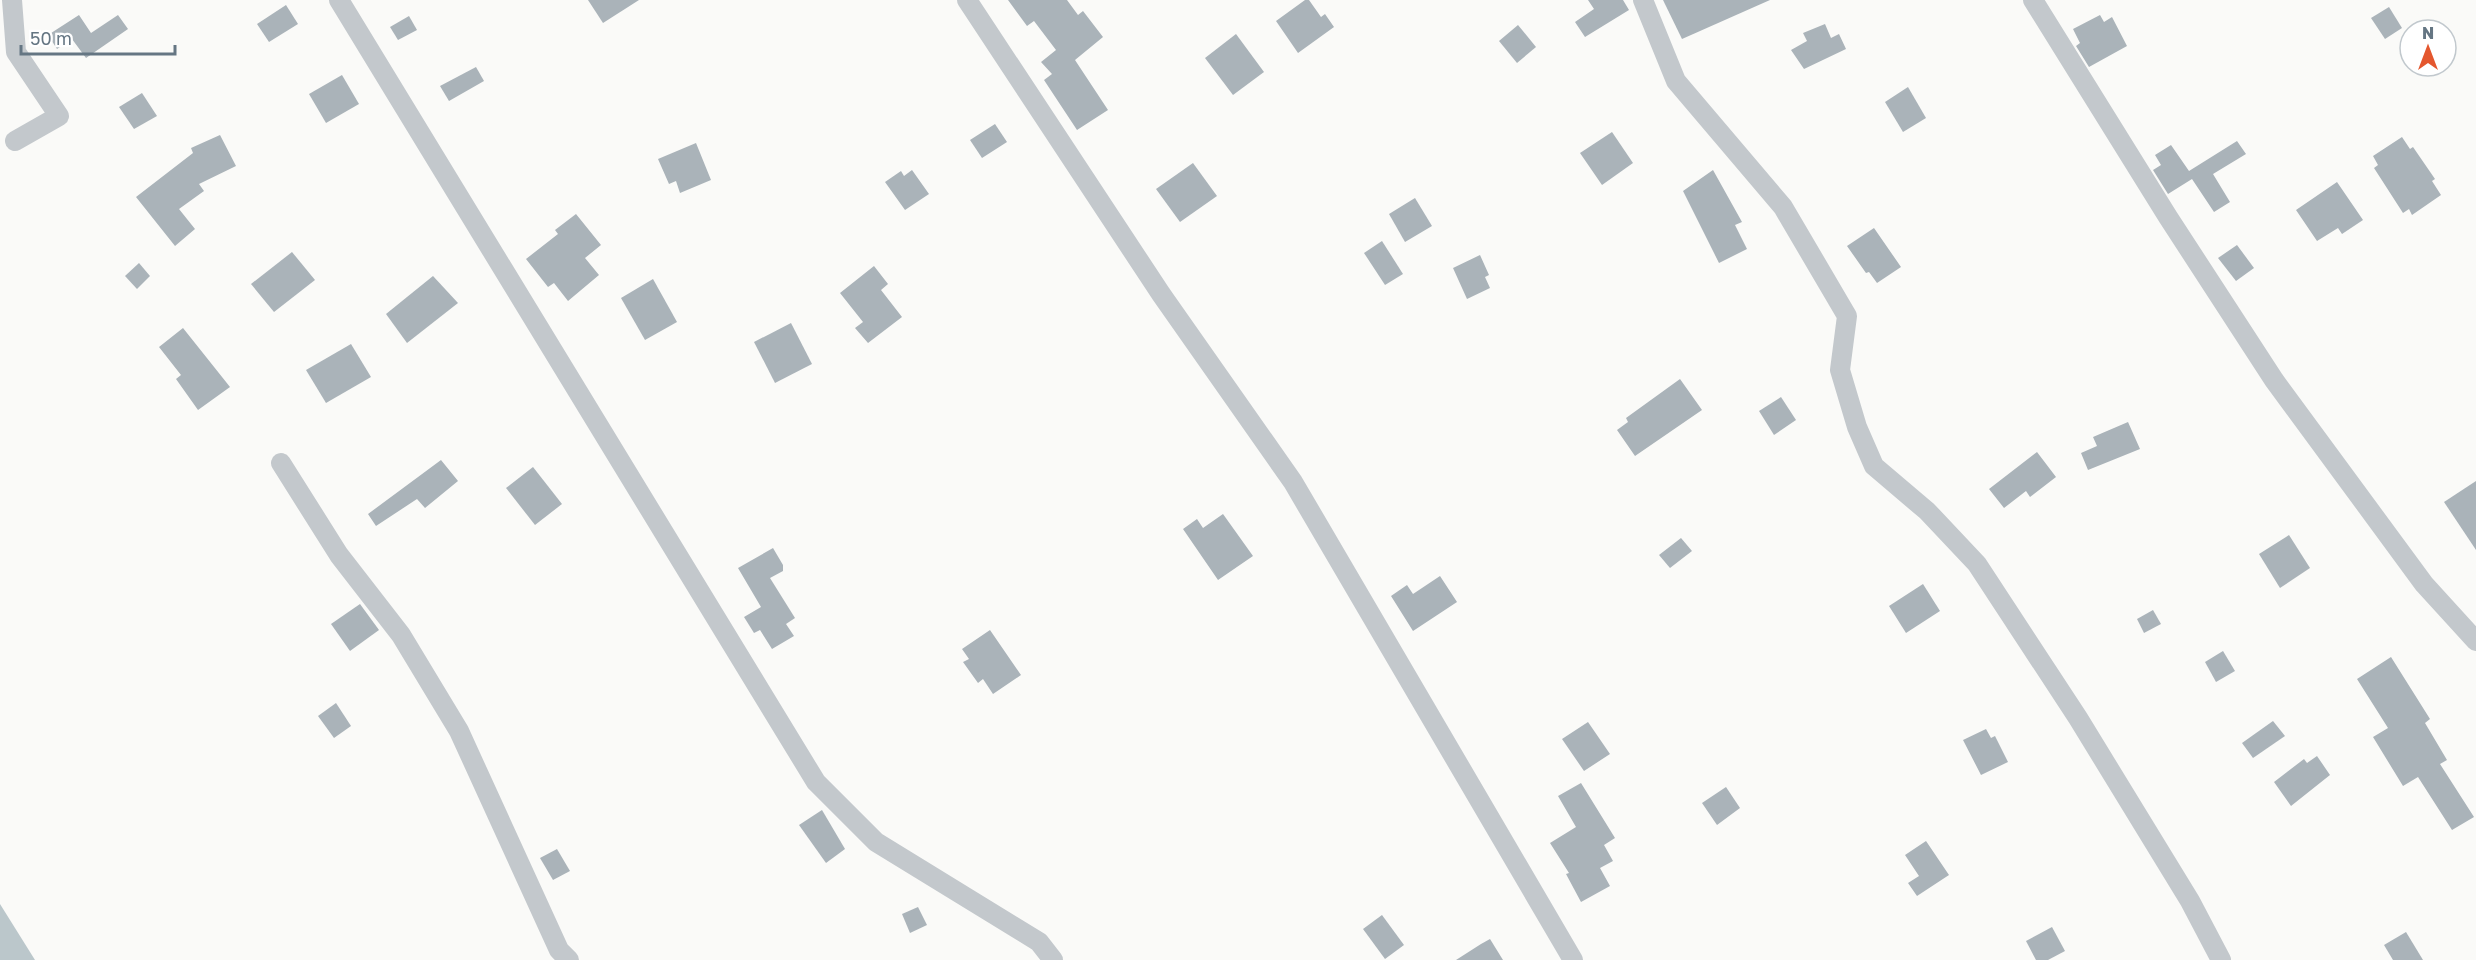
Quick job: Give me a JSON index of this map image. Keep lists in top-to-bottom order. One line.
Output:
{"scale_bar":"50 m","north":"top"}
